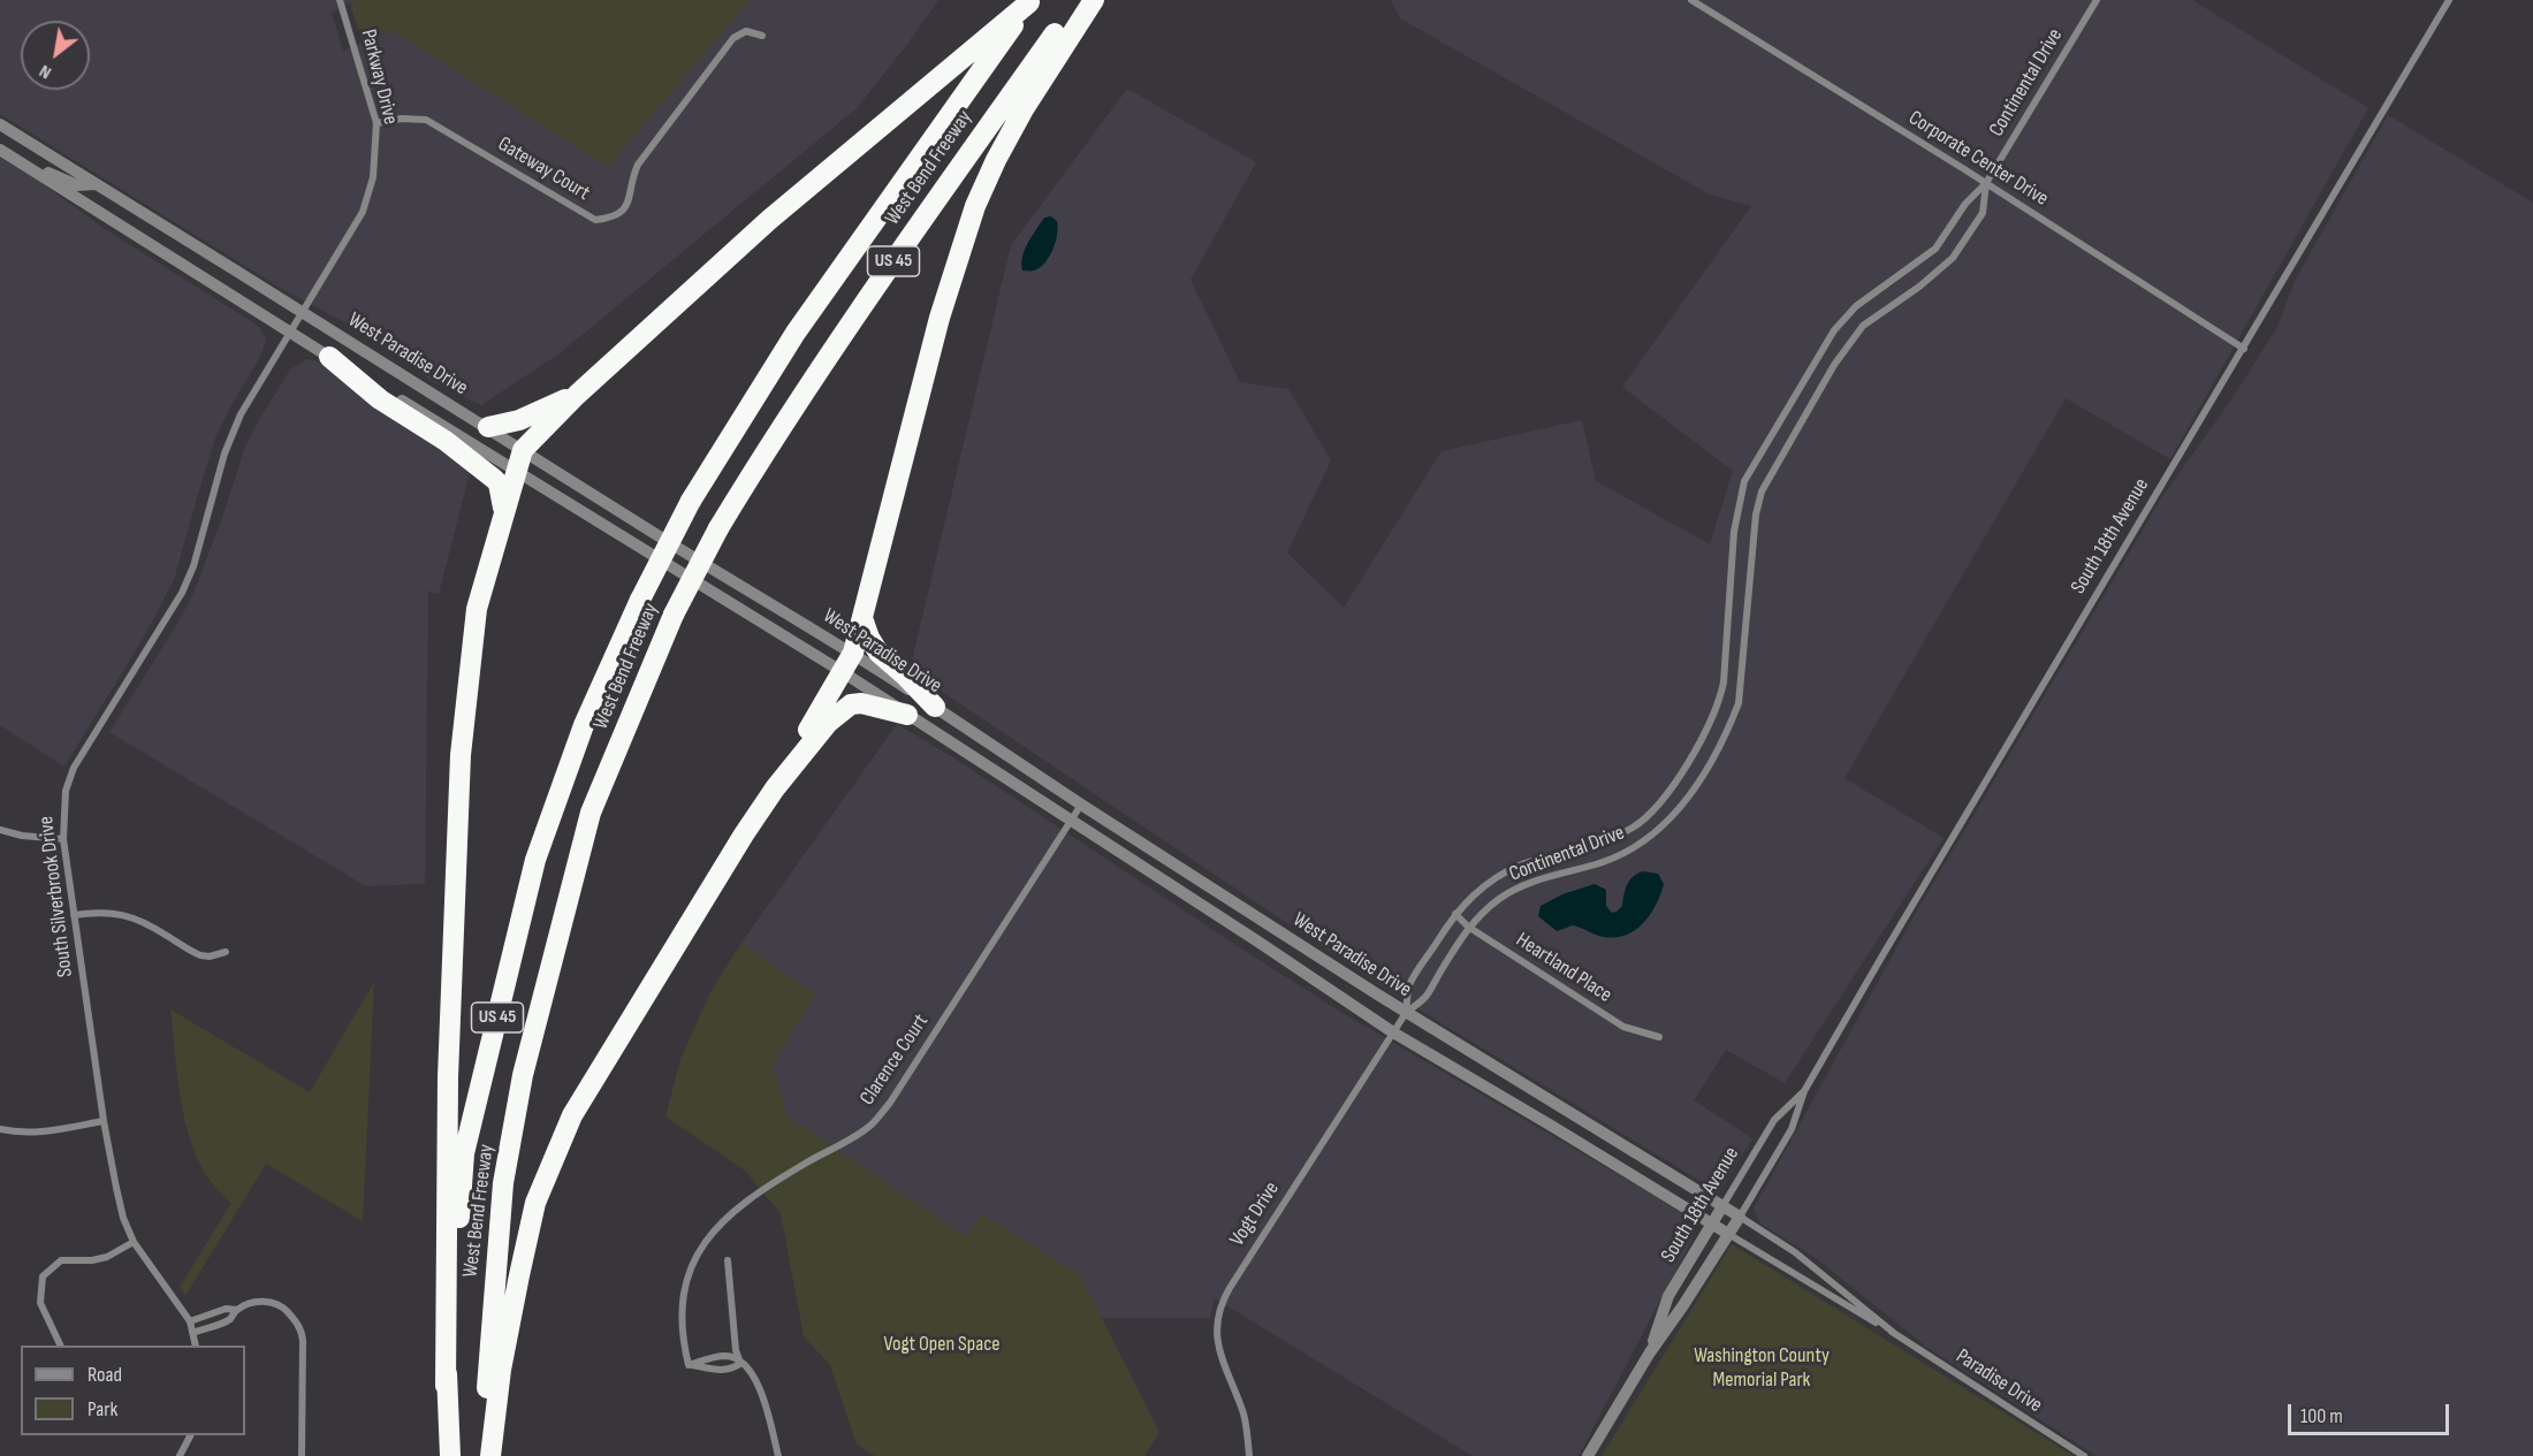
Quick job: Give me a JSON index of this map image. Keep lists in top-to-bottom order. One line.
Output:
{"streets":{"highway":["West Bend Freeway","US 45"],"street":["Parkway Drive","Continental Drive","Corporate Center Drive","Gateway Court","West Paradise Drive","South 18th Avenue","South Silverbrook Drive","Heartland Place","Clarence Court","Vogt Drive","Paradise Drive"]},"crossings":[["Parkway Drive","Gateway Court"],["Parkway Drive","West Paradise Drive"],["Parkway Drive","South Silverbrook Drive"],["Continental Drive","Corporate Center Drive"],["Continental Drive","West Paradise Drive"],["Continental Drive","Heartland Place"],["Continental Drive","Vogt Drive"],["Corporate Center Drive","South 18th Avenue"],["West Paradise Drive","South 18th Avenue"],["West Paradise Drive","South Silverbrook Drive"],["West Paradise Drive","Clarence Court"],["West Paradise Drive","Vogt Drive"],["West Paradise Drive","Paradise Drive"],["South 18th Avenue","Paradise Drive"]],"parks":["Vogt Open Space","Washington County Memorial Park"],"legend":["Road","Park"],"scale_bar":"100 m","north":"bottom left"}
